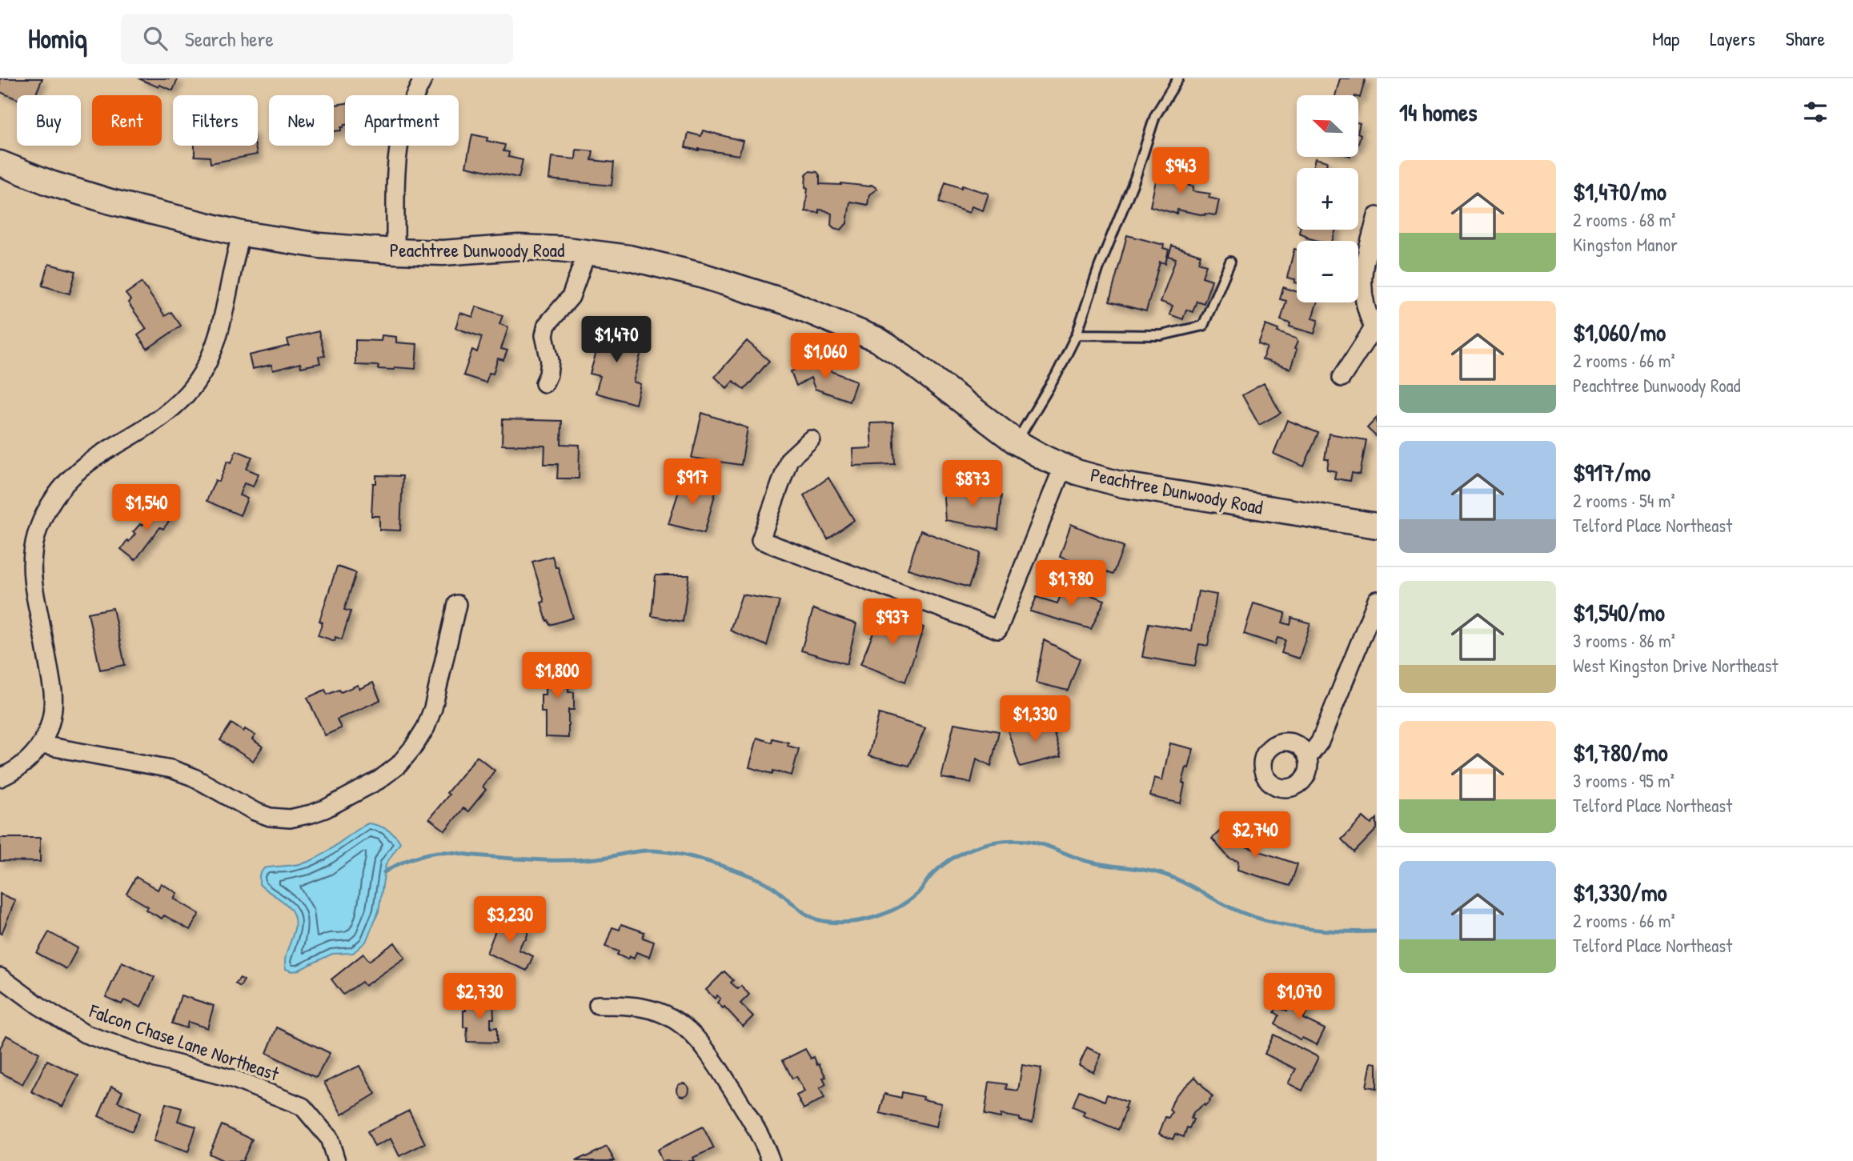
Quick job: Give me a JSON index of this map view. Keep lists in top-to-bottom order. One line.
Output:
{"streets":{"main road":["Peachtree Dunwoody Road"],"street":["Falcon Chase Lane Northeast"]},"north":"top left","page":{"header":"Homiq","search":"Search here","nav":["Map","Layers","Share"],"heading":"14 homes","map_buttons":["+","−"],"chip":["Buy","Rent","Filters","New","Apartment"],"list":[{"name":"$1,470/mo","note":"2 rooms · 68 m² · Kingston Manor"},{"name":"$1,060/mo","note":"2 rooms · 66 m² · Peachtree Dunwoody Road"},{"name":"$917/mo","note":"2 rooms · 54 m² · Telford Place Northeast"},{"name":"$1,540/mo","note":"3 rooms · 86 m² · West Kingston Drive Northeast"},{"name":"$1,780/mo","note":"3 rooms · 95 m² · Telford Place Northeast"},{"name":"$1,330/mo","note":"2 rooms · 66 m² · Telford Place Northeast"}],"price":["$943","$1,470","$1,060","$917","$873","$1,540","$1,780","$937","$1,800","$1,330","$2,740","$3,230","$2,730","$1,070"]}}
